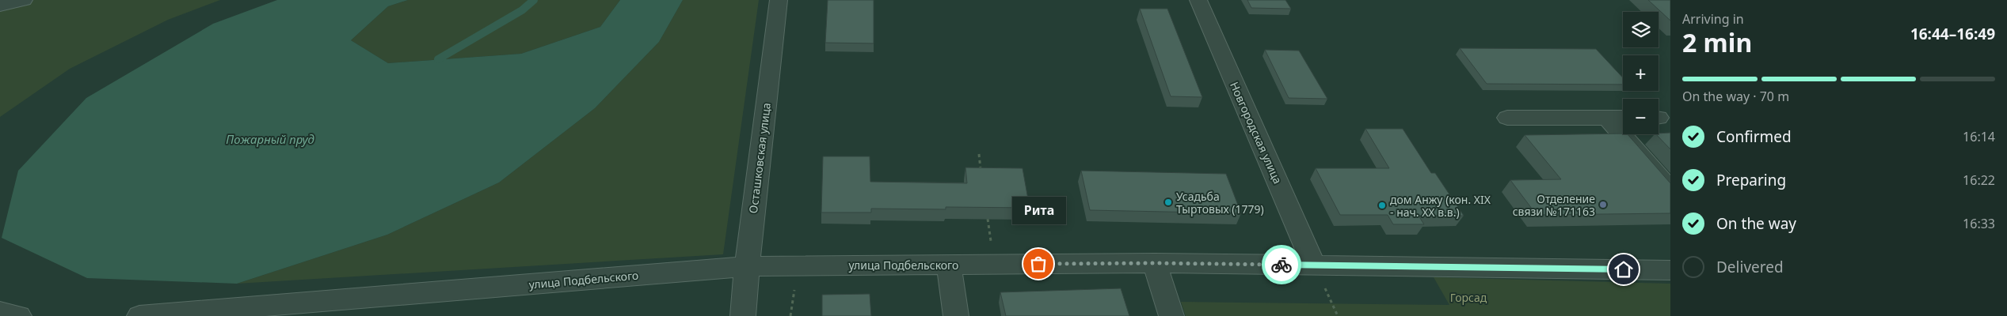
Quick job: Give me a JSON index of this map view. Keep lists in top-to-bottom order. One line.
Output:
{"streets":{"street":["Новгородская улица","Осташковская улица","улица Подбельского"]},"crossings":[["Новгородская улица","улица Подбельского"],["Осташковская улица","улица Подбельского"]],"water":["Пожарный пруд"],"parks":["Горсад"],"places":["Усадьба Тыртовых (1779)","Отделение связи №171163","дом Анжу (кон. XIX - нач. XX в.в.)","Рита"],"page":{"heading":["2 min","Arriving in","16:44–16:49"],"map_buttons":["+","−"],"bar":"On the way · 70 m","list":[["Confirmed","16:14"],["Preparing","16:22"],["On the way","16:33"],"Delivered"],"bubble":"Рита"}}
